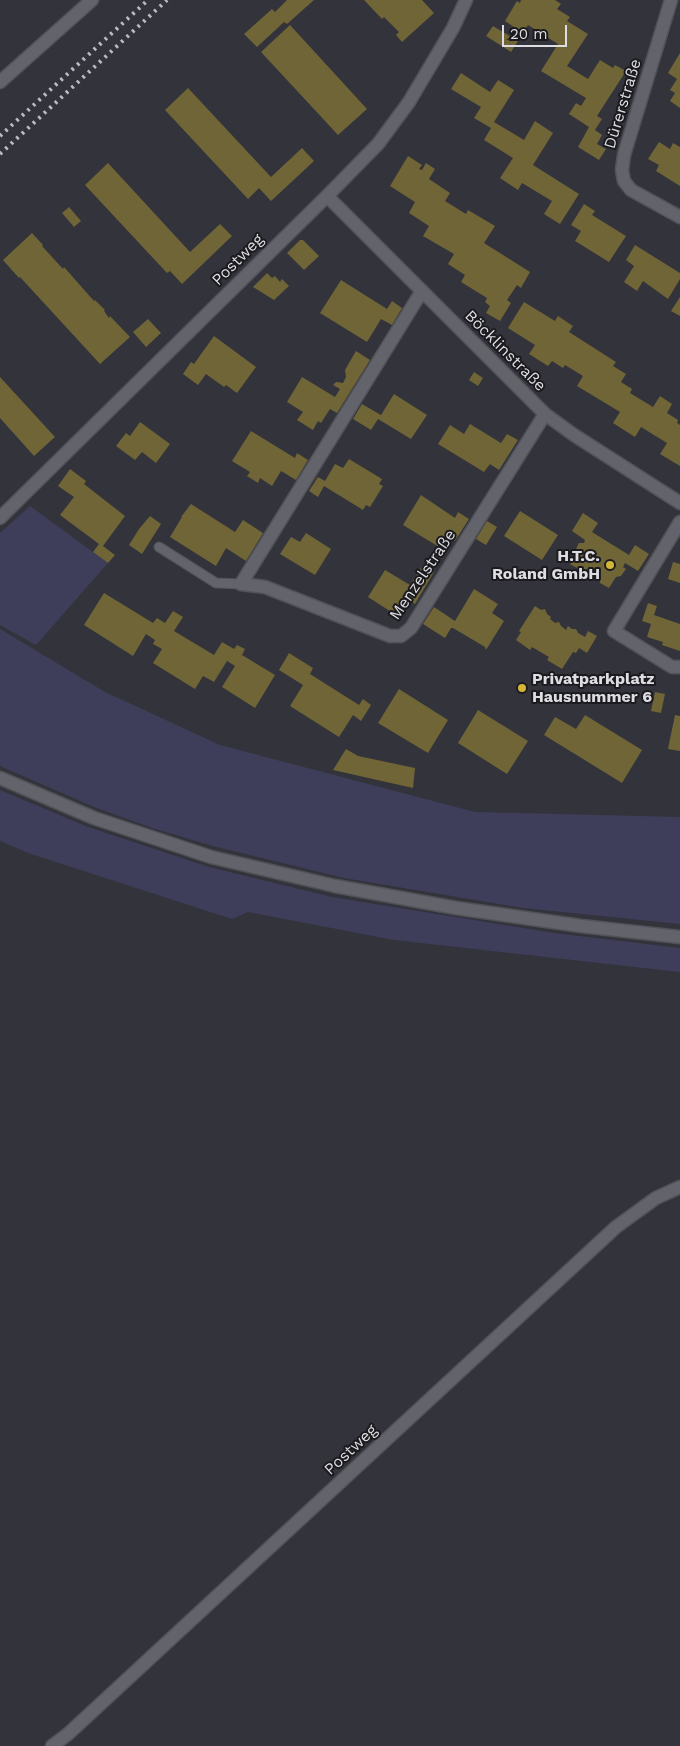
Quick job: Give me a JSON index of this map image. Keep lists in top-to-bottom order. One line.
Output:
{"streets":{"street":["Dürerstraße","Postweg","Böcklinstraße","Menzelstraße"]},"crossings":[["Postweg","Böcklinstraße"],["Böcklinstraße","Menzelstraße"]],"places":["H.T.C. Roland GmbH","Privatparkplatz Hausnummer 6"],"scale_bar":"20 m"}
